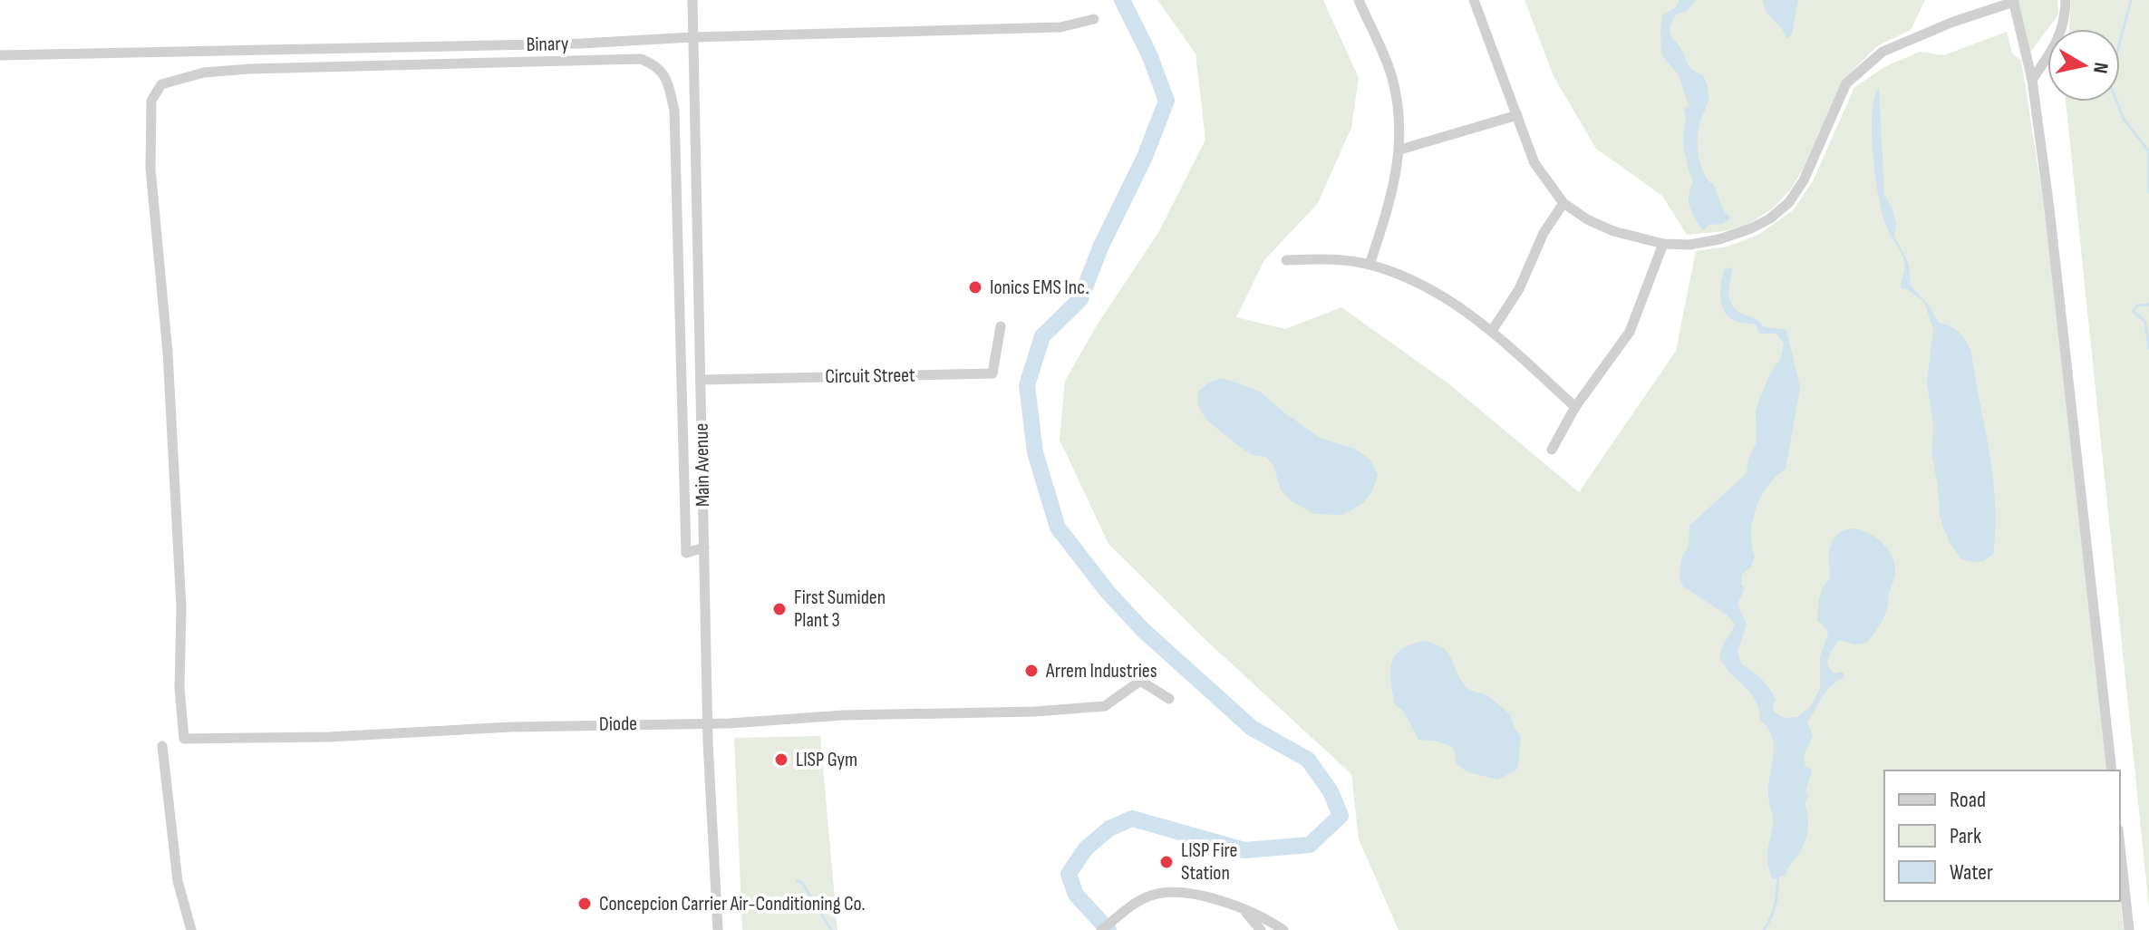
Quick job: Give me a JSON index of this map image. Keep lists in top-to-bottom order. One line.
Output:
{"streets":{"street":["Binary","Circuit Street","Main Avenue","Diode"]},"crossings":[["Binary","Main Avenue"],["Circuit Street","Main Avenue"],["Main Avenue","Diode"]],"places":["Ionics EMS Inc.","First Sumiden Plant 3","Arrem Industries","LISP Gym","LISP Fire Station","Concepcion Carrier Air-Conditioning Co."],"legend":["Road","Park","Water"],"north":"right"}
